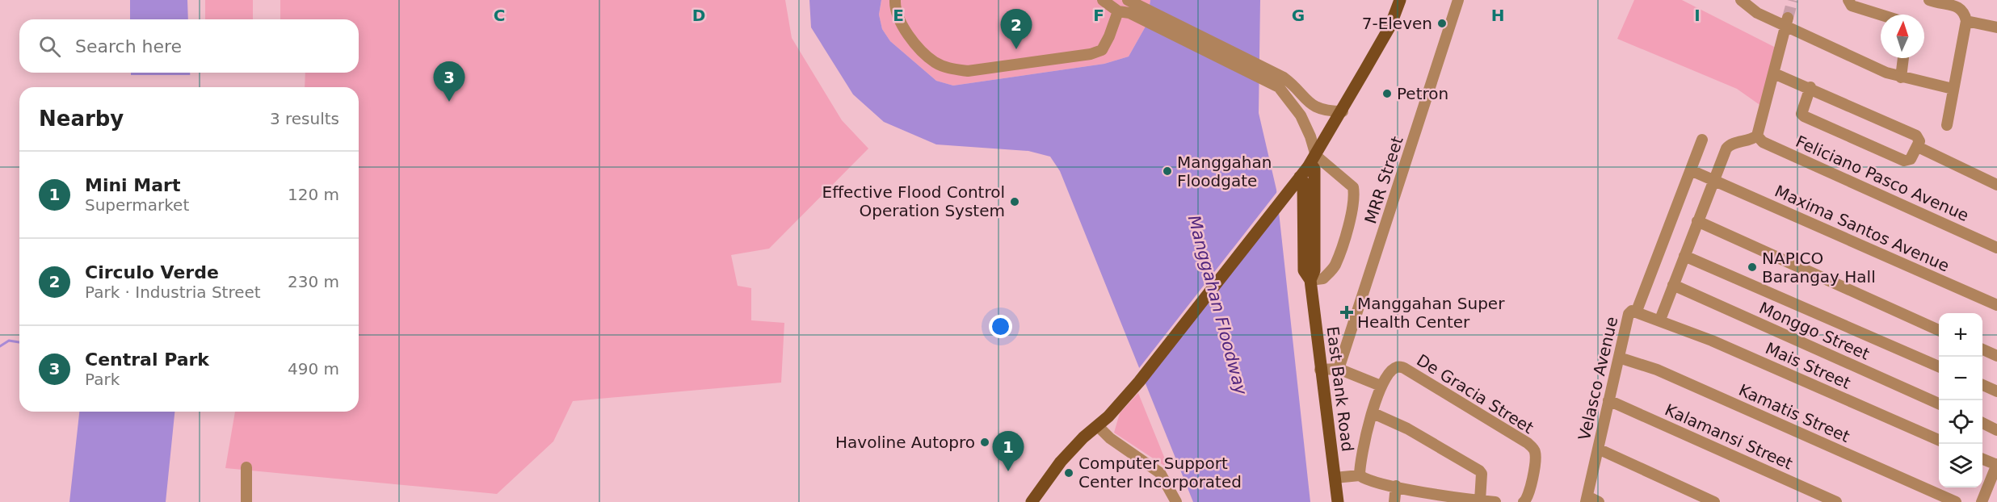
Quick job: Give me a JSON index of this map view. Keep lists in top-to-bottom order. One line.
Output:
{"streets":{"main road":["East Bank Road"],"street":["Feliciano Pasco Avenue","MRR Street","Maxima Santos Avenue","Monggo Street","Mais Street","Velasco Avenue","De Gracia Street","Kamatis Street","Kalamansi Street"]},"crossings":[["Mais Street","Velasco Avenue"],["Velasco Avenue","Kamatis Street"],["Velasco Avenue","Kalamansi Street"]],"water":["Manggahan Floodway"],"places":{"other":["7-Eleven","Petron","Manggahan Floodgate","Effective Flood Control Operation System","NAPICO Barangay Hall","Havoline Autopro","Computer Support Center Incorporated"],"health":["Manggahan Super Health Center"]},"north":"top","page":{"pins":["2","3","1"],"search":"Search here","heading":["Nearby","3 results"],"list":[{"mark":"1","name":"Mini Mart","note":"Supermarket","value":"120 m"},{"mark":"2","name":"Circulo Verde","note":"Park · Industria Street","value":"230 m"},{"mark":"3","name":"Central Park","note":"Park","value":"490 m"}],"map_buttons":["+","−"]},"grid":{"columns":["C","D","E","F","G","H","I"]}}
